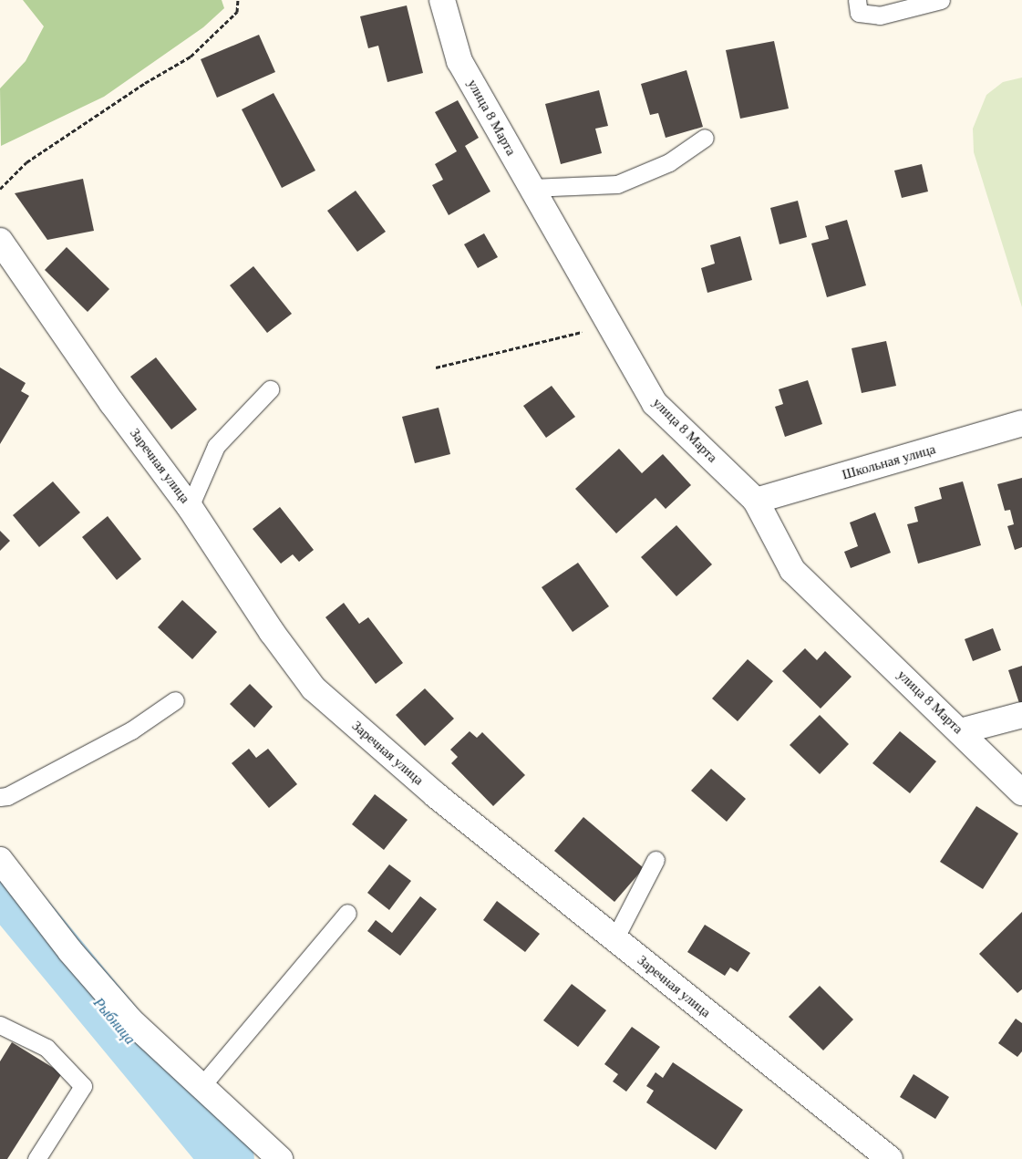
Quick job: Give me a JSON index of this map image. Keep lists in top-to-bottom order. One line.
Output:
{"streets":{"street":["улица 8 Марта","Школьная улица","Заречная улица"]},"crossings":[["улица 8 Марта","Школьная улица"]],"water":["Рыбница"]}
